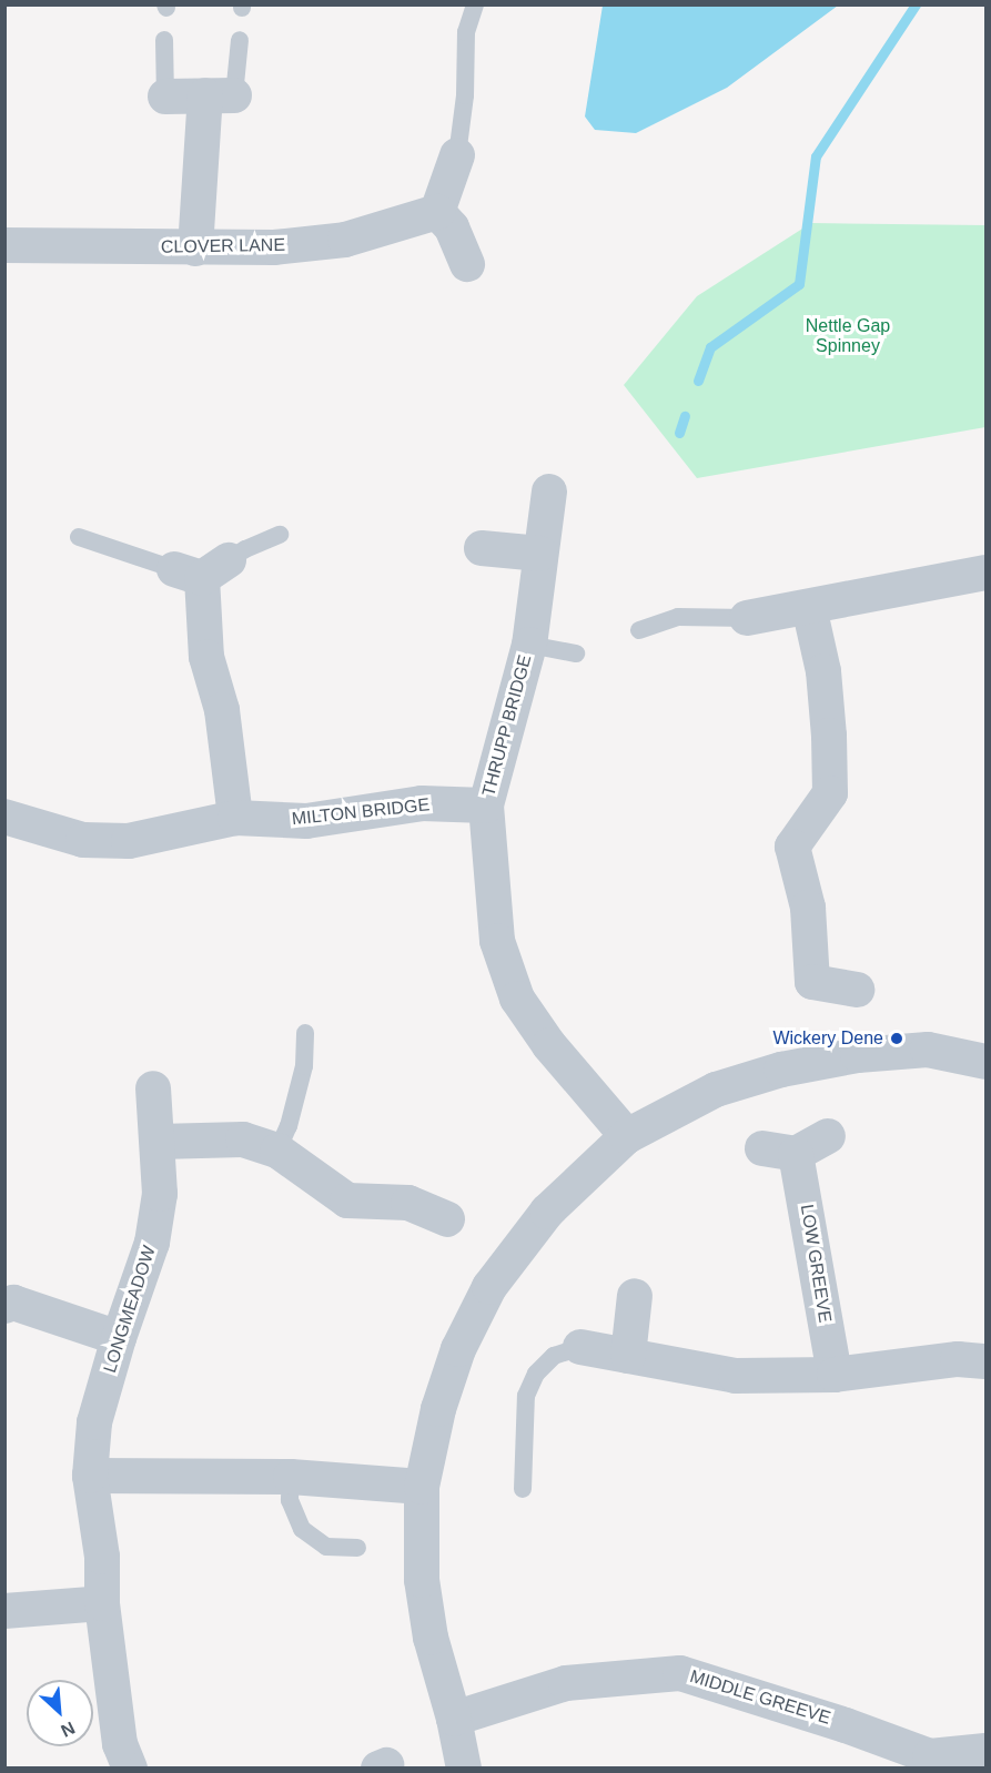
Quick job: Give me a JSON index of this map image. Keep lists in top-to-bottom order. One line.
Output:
{"streets":{"street":["CLOVER LANE","THRUPP BRIDGE","MILTON BRIDGE","LOW GREEVE","LONGMEADOW","MIDDLE GREEVE"]},"crossings":[["THRUPP BRIDGE","MILTON BRIDGE"]],"parks":["Nettle Gap Spinney"],"places":["Wickery Dene"],"north":"bottom right"}
